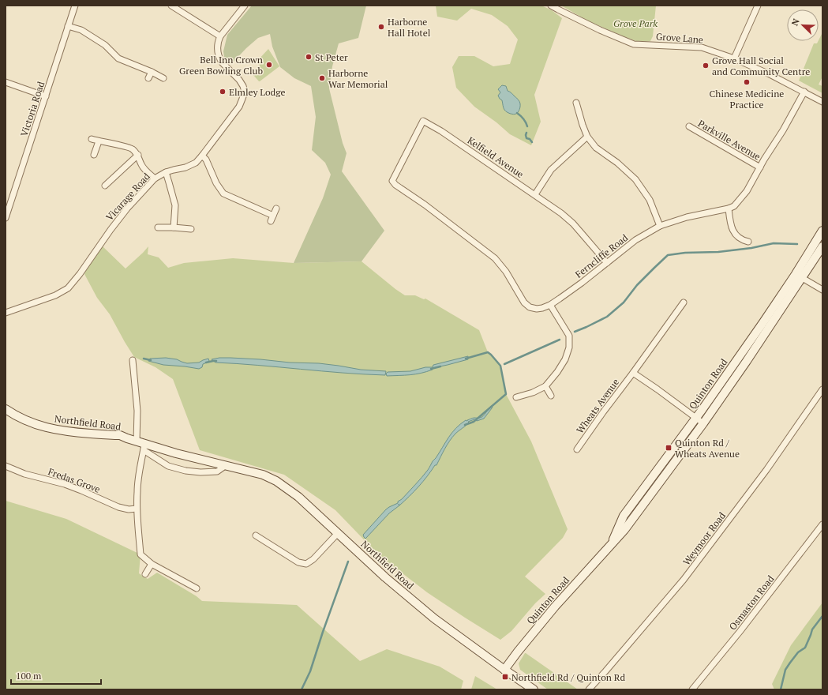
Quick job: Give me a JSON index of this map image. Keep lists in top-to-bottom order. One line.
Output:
{"streets":{"street":["Grove Lane","Victoria Road","Parkville Avenue","Kelfield Avenue","Vicarage Road","Ferncliffe Road","Quinton Road","Wheats Avenue","Northfield Road","Fredas Grove","Weymoor Road","Osmaston Road"]},"crossings":[["Grove Lane","Ferncliffe Road"],["Parkville Avenue","Ferncliffe Road"],["Kelfield Avenue","Ferncliffe Road"],["Quinton Road","Northfield Road"]],"parks":["Grove Park"],"places":{"other":["Harborne Hall Hotel","St Peter","Bell Inn Crown Green Bowling Club","Grove Hall Social and Community Centre","Harborne War Memorial","Chinese Medicine Practice","Elmley Lodge"],"transit":["Quinton Rd / Wheats Avenue","Northfield Rd / Quinton Rd"]},"scale_bar":"100 m","north":"top left"}
